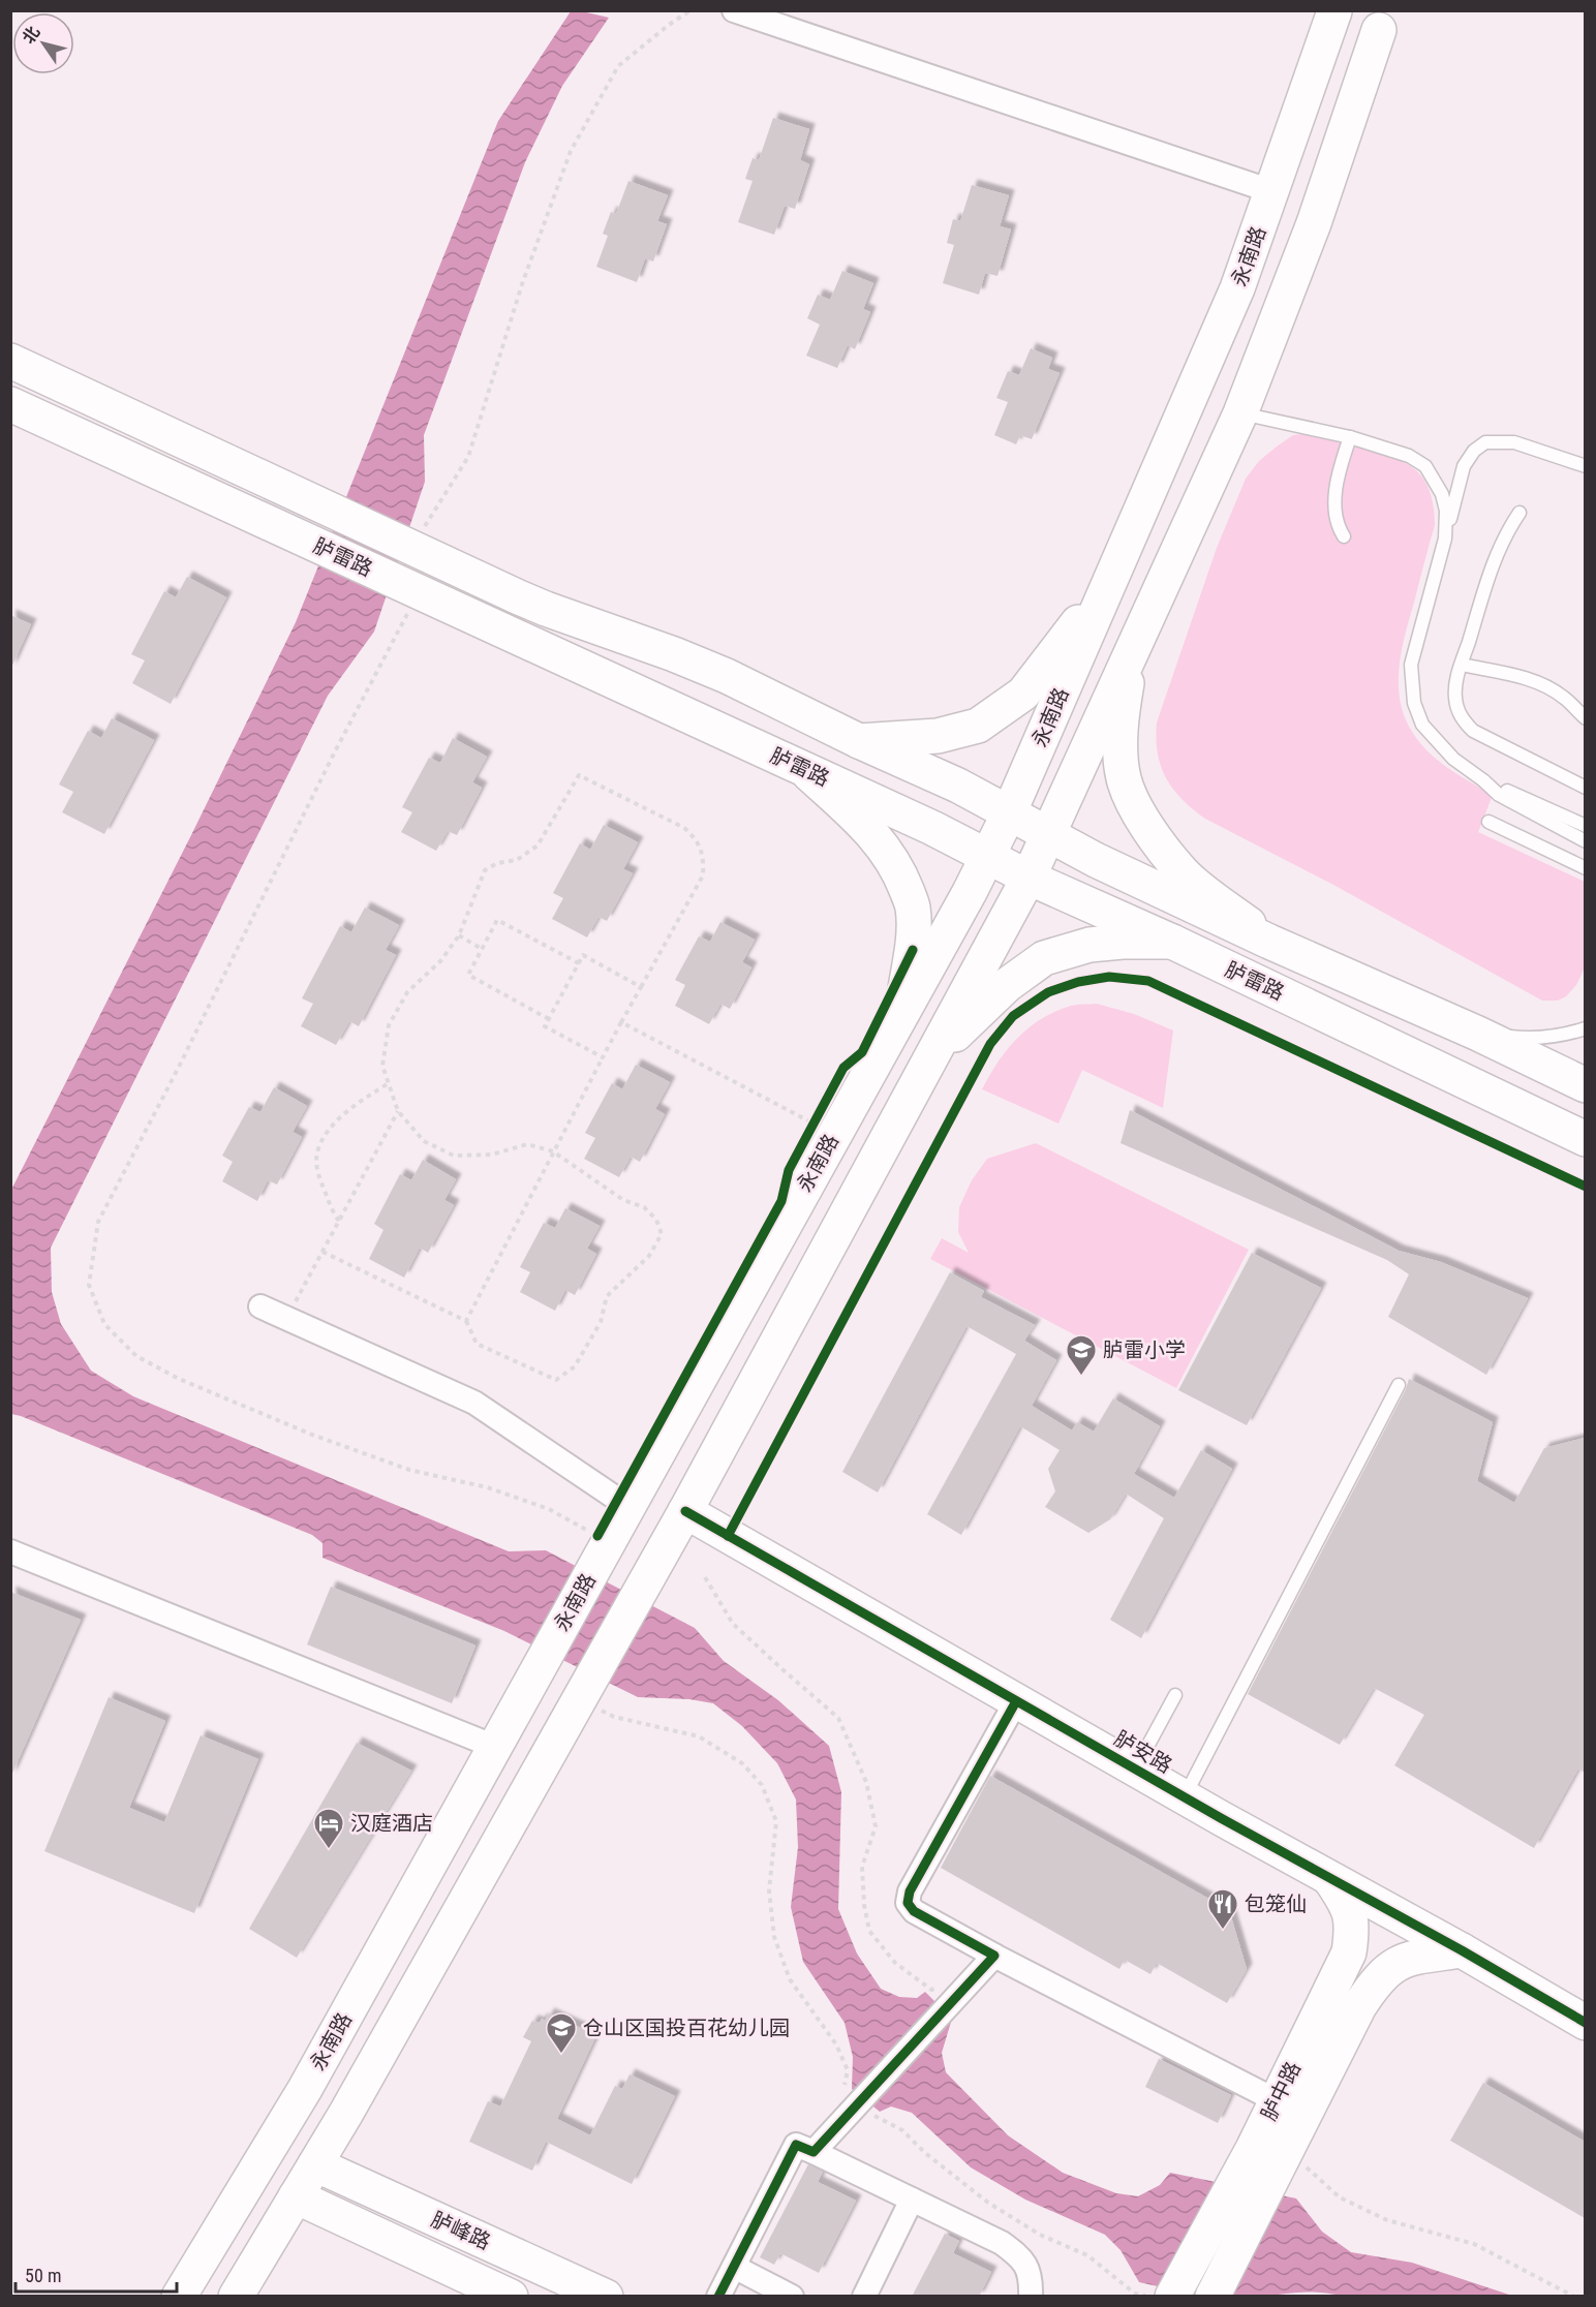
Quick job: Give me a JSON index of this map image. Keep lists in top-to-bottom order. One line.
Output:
{"streets":{"main road":["永南路","胪雷路","胪安路","胪中路","胪峰路"]},"crossings":[["永南路","胪雷路"],["胪安路","胪中路"]],"places":{"school or university":["胪雷小学","仓山区国投百花幼儿园"],"hotel":["汉庭酒店"],"restaurant":["包笼仙"]},"scale_bar":"50 m","north":"top left"}
